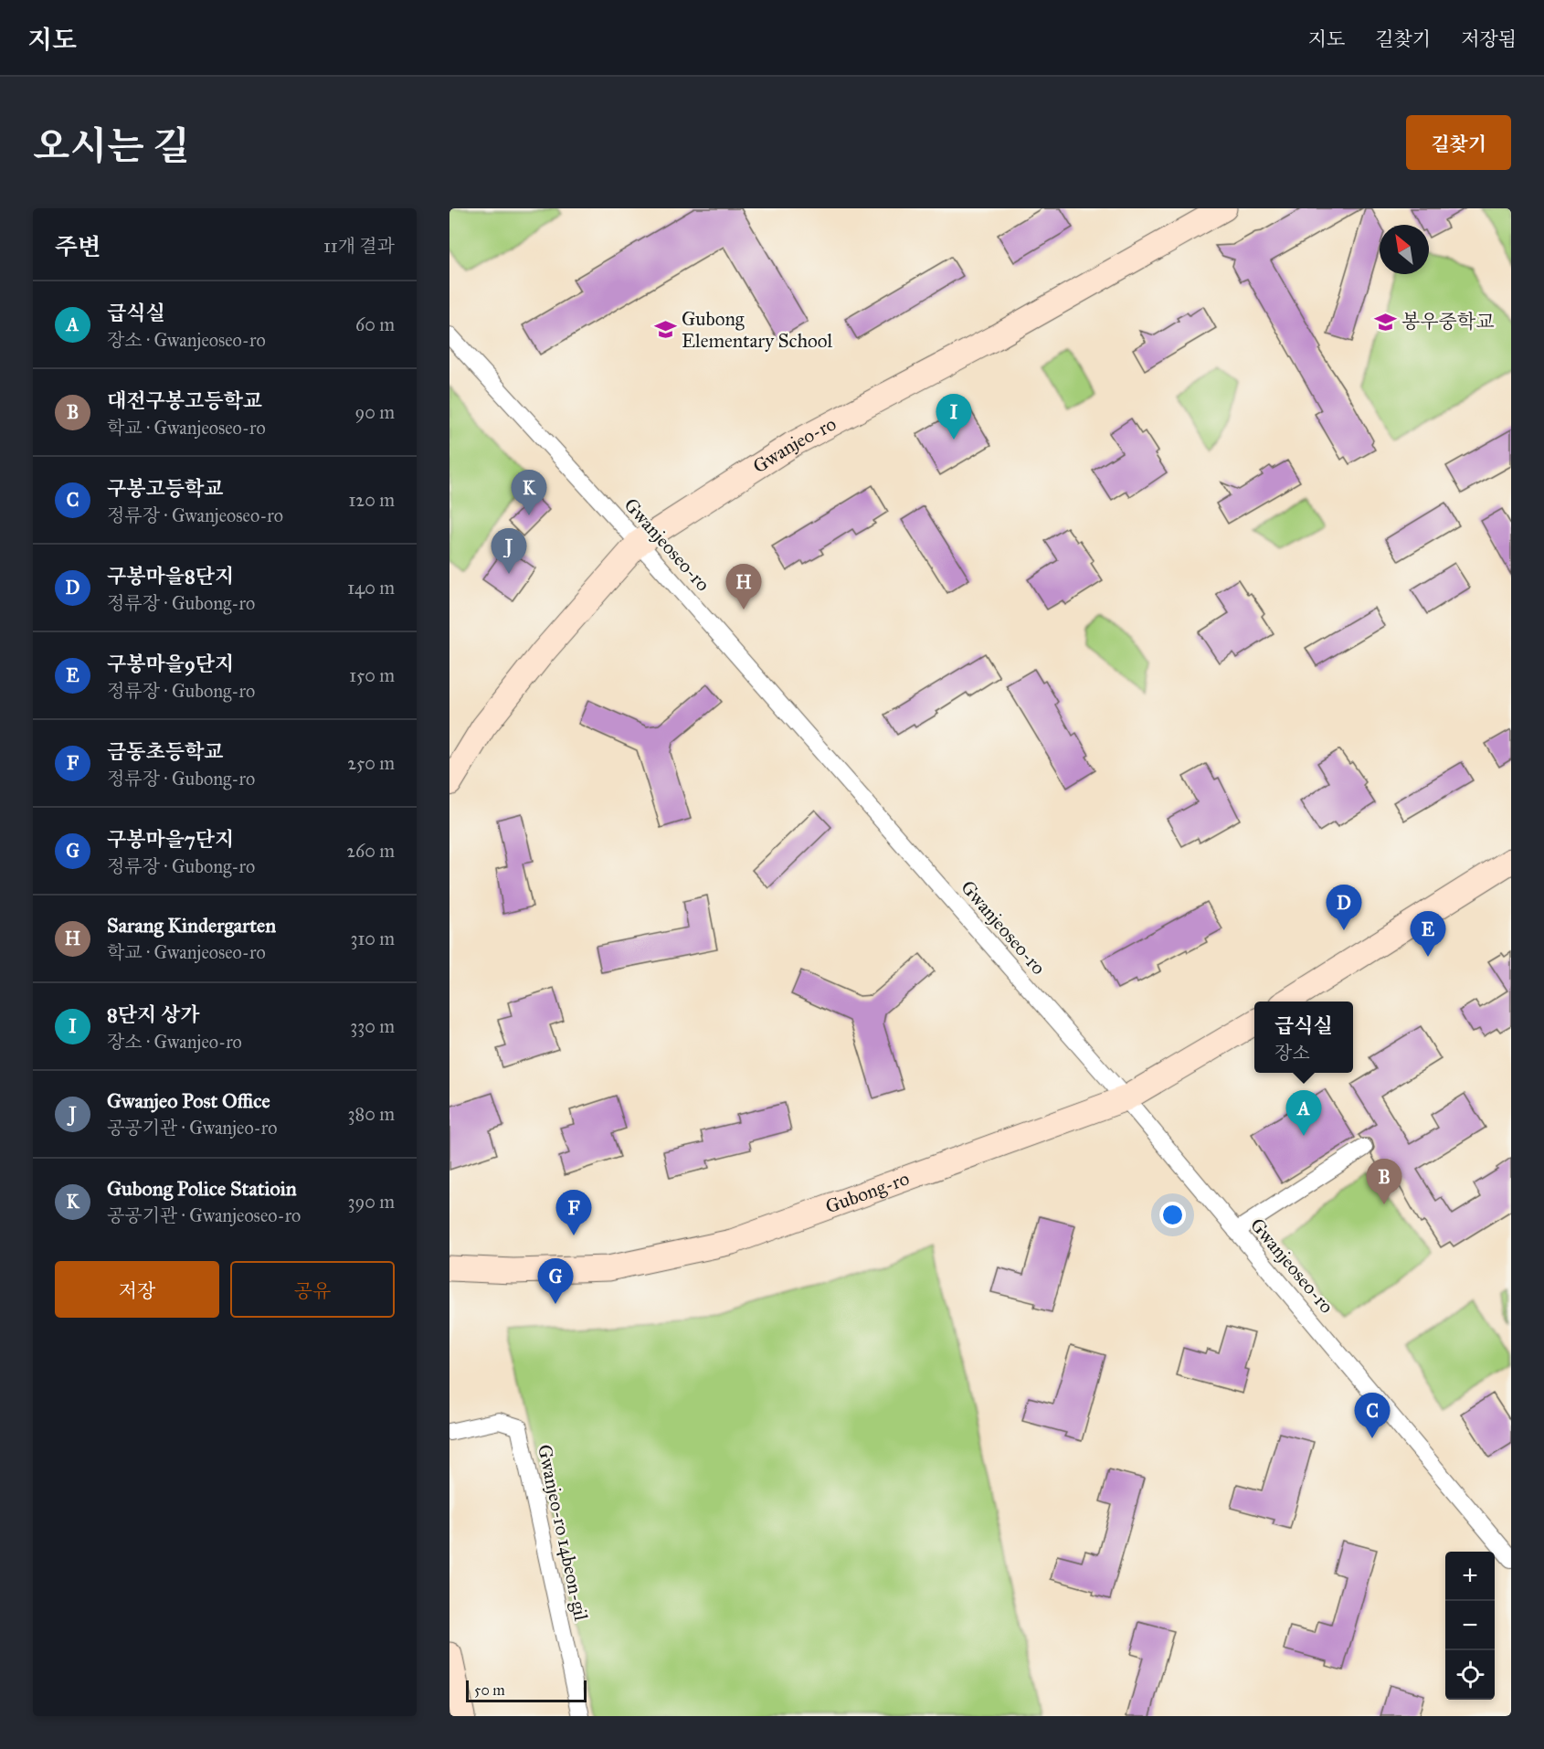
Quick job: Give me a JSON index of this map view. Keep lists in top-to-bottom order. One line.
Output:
{"streets":{"street":["Gwanjeo-ro","Gwanjeoseo-ro","Gubong-ro","Gwanjeo-ro 14beon-gil"]},"crossings":[["Gwanjeo-ro","Gwanjeoseo-ro"],["Gwanjeoseo-ro","Gubong-ro"]],"places":{"school or university":["봉우중학교","Gubong Elementary School"]},"scale_bar":"50 m","north":"top left","page":{"header":"지도","nav":["지도","길찾기","저장됨"],"title":"오시는 길","buttons":["길찾기",["저장","공유"]],"heading":["주변","11개 결과"],"list":[{"mark":"A","name":"급식실","note":"장소 · Gwanjeoseo-ro","value":"60 m"},{"mark":"B","name":"대전구봉고등학교","note":"학교 · Gwanjeoseo-ro","value":"90 m"},{"mark":"C","name":"구봉고등학교","note":"정류장 · Gwanjeoseo-ro","value":"120 m"},{"mark":"D","name":"구봉마을8단지","note":"정류장 · Gubong-ro","value":"140 m"},{"mark":"E","name":"구봉마을9단지","note":"정류장 · Gubong-ro","value":"150 m"},{"mark":"F","name":"금동초등학교","note":"정류장 · Gubong-ro","value":"250 m"},{"mark":"G","name":"구봉마을7단지","note":"정류장 · Gubong-ro","value":"260 m"},{"mark":"H","name":"Sarang Kindergarten","note":"학교 · Gwanjeoseo-ro","value":"310 m"},{"mark":"I","name":"8단지 상가","note":"장소 · Gwanjeo-ro","value":"330 m"},{"mark":"J","name":"Gwanjeo Post Office","note":"공공기관 · Gwanjeo-ro","value":"380 m"},{"mark":"K","name":"Gubong Police Statioin","note":"공공기관 · Gwanjeoseo-ro","value":"390 m"}],"pins":["I","K","J","H","D","E","A","B","F","G","C"],"popup":["급식실","장소"],"map_buttons":["+","−"],"scale":"50 m"}}
